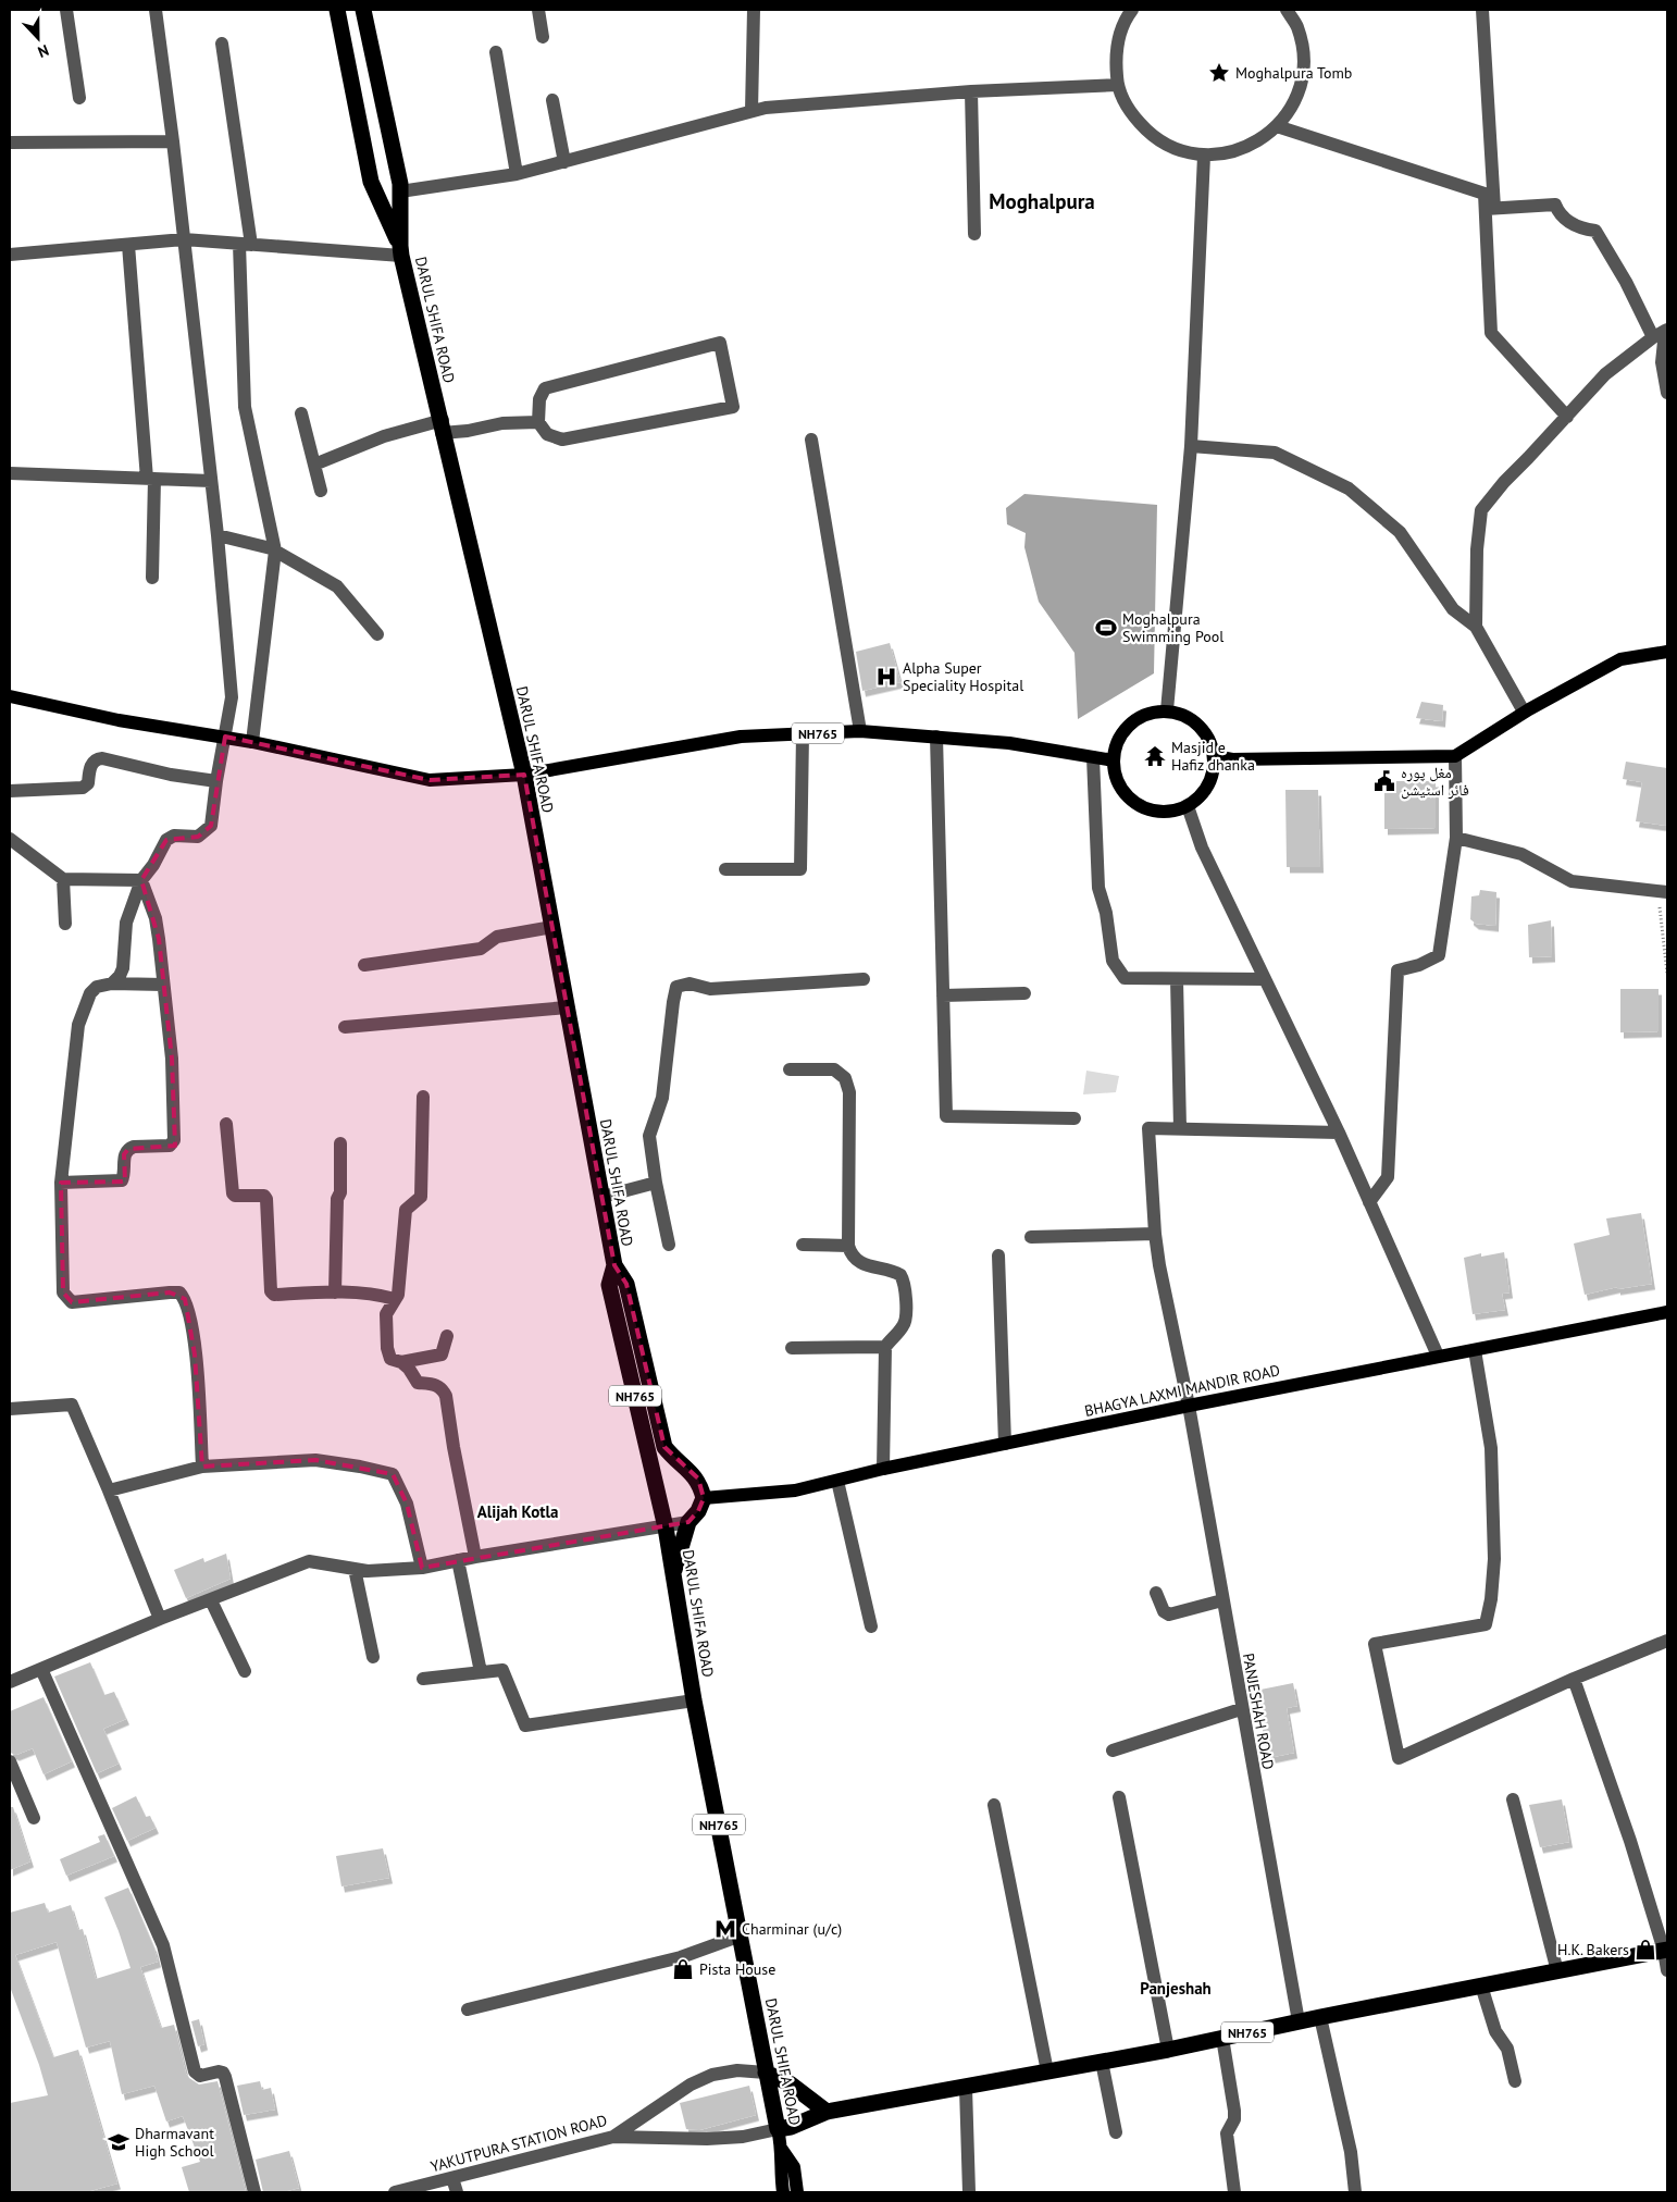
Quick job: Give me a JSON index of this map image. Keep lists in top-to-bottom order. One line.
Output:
{"streets":{"highway":["DARUL SHIFA ROAD","NH765"],"main road":["BHAGYA LAXMI MANDIR ROAD"],"street":["PANJESHAH ROAD","YAKUTPURA STATION ROAD"]},"crossings":[["DARUL SHIFA ROAD","NH765"],["DARUL SHIFA ROAD","YAKUTPURA STATION ROAD"],["NH765","BHAGYA LAXMI MANDIR ROAD"],["NH765","PANJESHAH ROAD"],["BHAGYA LAXMI MANDIR ROAD","PANJESHAH ROAD"]],"districts":["Moghalpura","Alijah Kotla","Panjeshah"],"places":{"place":["Moghalpura Tomb"],"sports":["Moghalpura Swimming Pool"],"hospital":["Alpha Super Speciality Hospital"],"temple":["Masjid e Hafiz dhanka"],"public building":["مغل پورہ فائر اسٹیشن"],"metro station":["Charminar (u/c)"],"shop":["H.K. Bakers","Pista House"],"school or university":["Dharmavant High School"]},"north":"bottom"}
